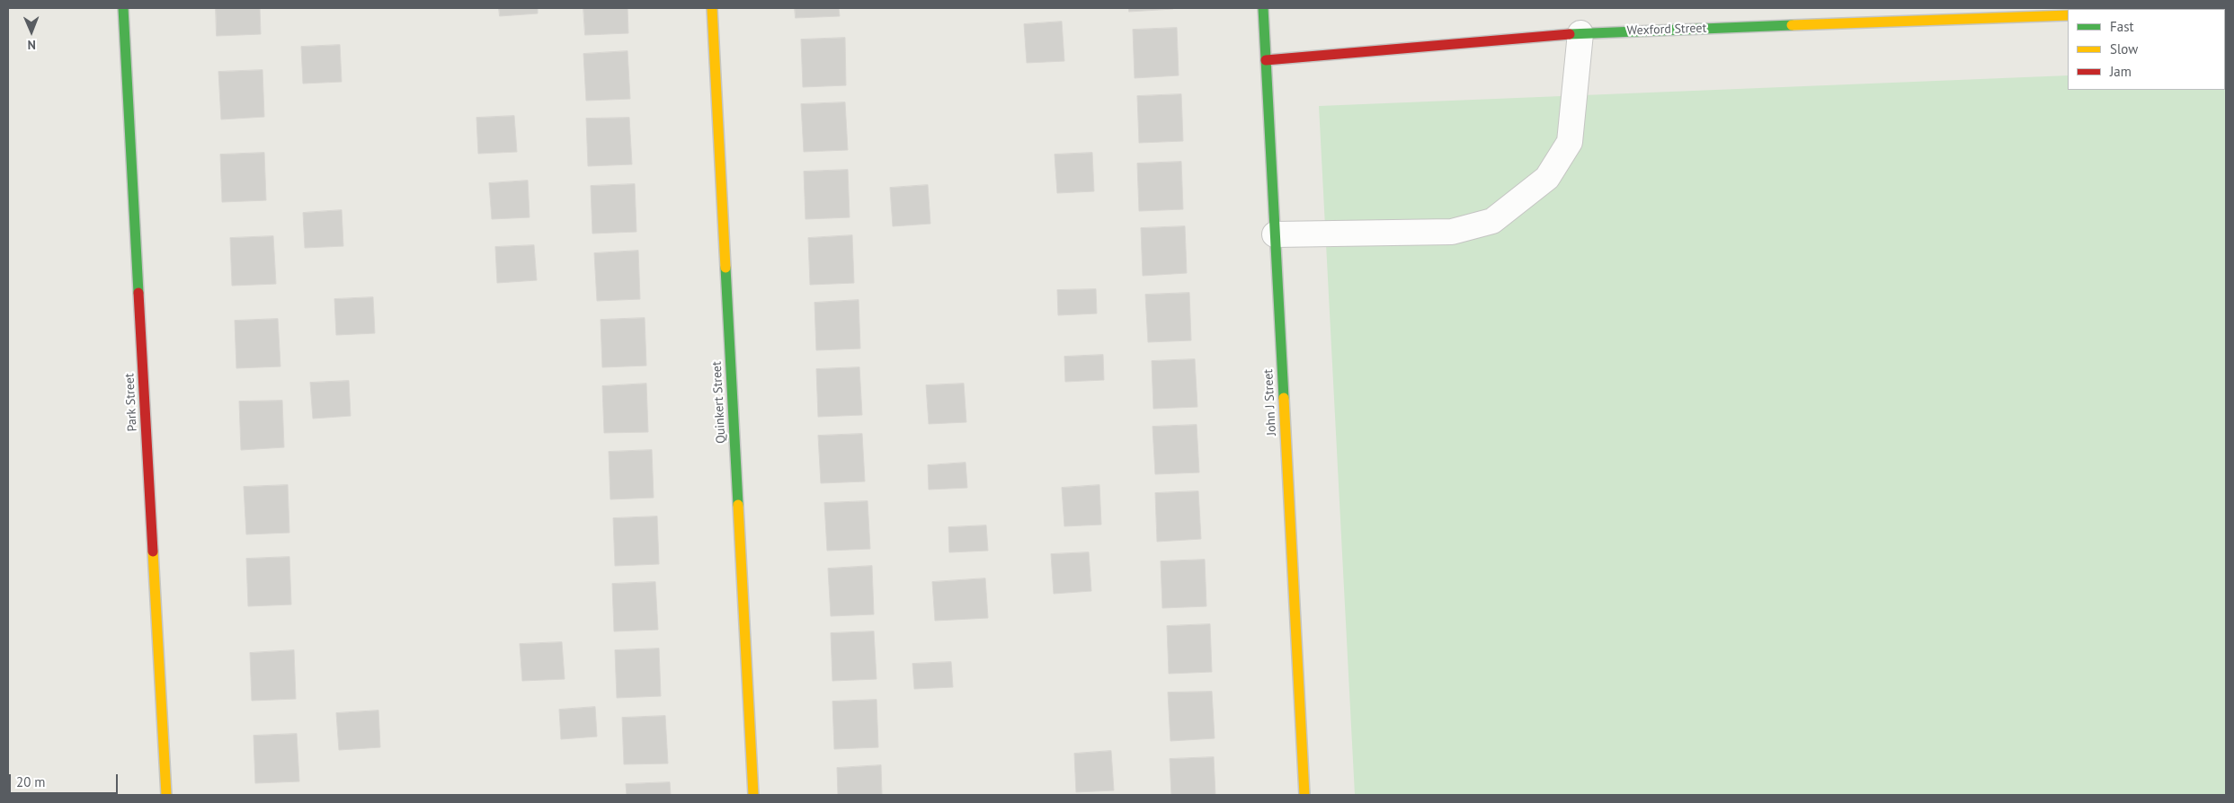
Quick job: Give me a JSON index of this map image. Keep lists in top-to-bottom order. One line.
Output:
{"streets":{"street":["Wexford Street","Park Street","Quinkert Street","John J Street"]},"crossings":[["Wexford Street","John J Street"]],"legend":["Fast","Slow","Jam"],"scale_bar":"20 m","north":"bottom"}
